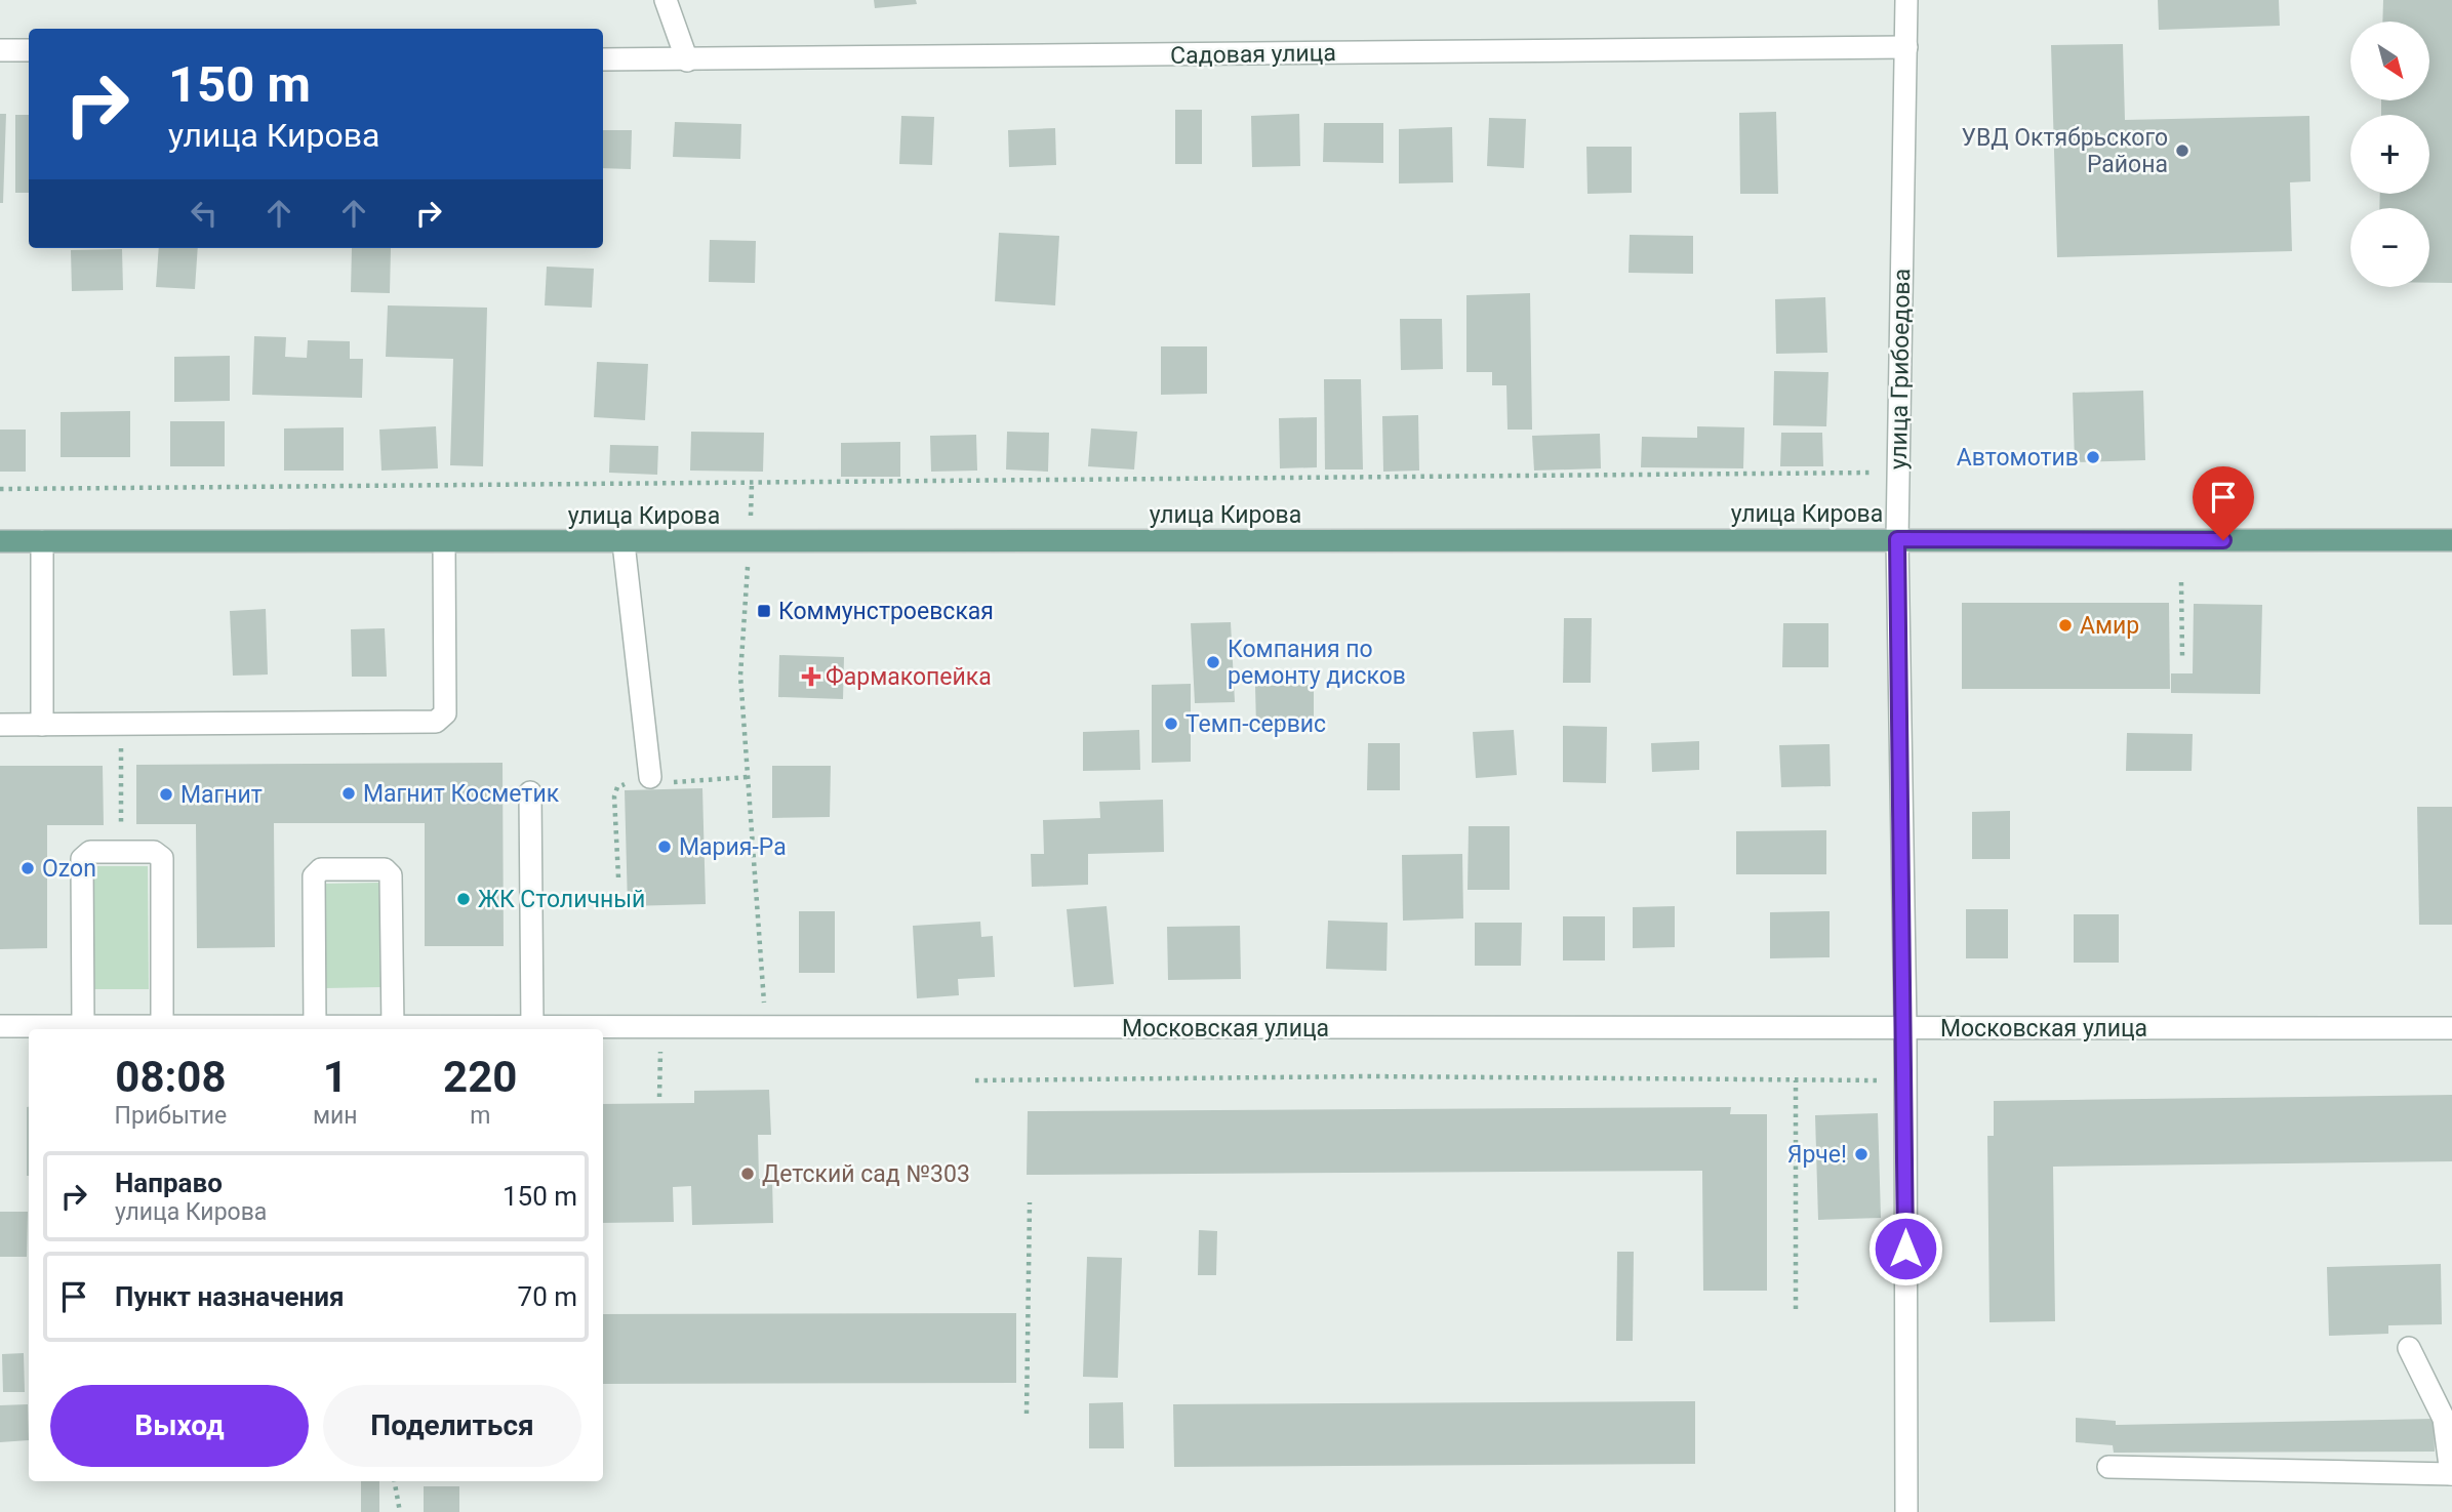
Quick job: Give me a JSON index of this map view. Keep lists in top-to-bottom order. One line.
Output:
{"streets":{"main road":["улица Кирова"],"street":["Садовая улица","улица Грибоедова","Московская улица"]},"crossings":[["Садовая улица","улица Грибоедова"],["улица Грибоедова","улица Кирова"],["улица Грибоедова","Московская улица"]],"places":{"other":["УВД Октябрьского Района","Автомотив","Амир","Компания по ремонту дисков","Темп-сервис","Магнит Косметик","Магнит","Мария-Ра","Ozon","ЖК Столичный","Ярче!","Детский сад №303"],"transit":["Коммунстроевская"],"health":["Фармакопейка"]},"north":"bottom right","page":{"map_buttons":["+","−"],"turn":["150 m","улица Кирова"],"eta":["08:08","Прибытие","1","мин","220","m"],"list":[{"name":"Направо","note":"улица Кирова","value":"150 m"},{"name":"Пункт назначения","value":"70 m"}],"buttons":["Выход","Поделиться"]}}
